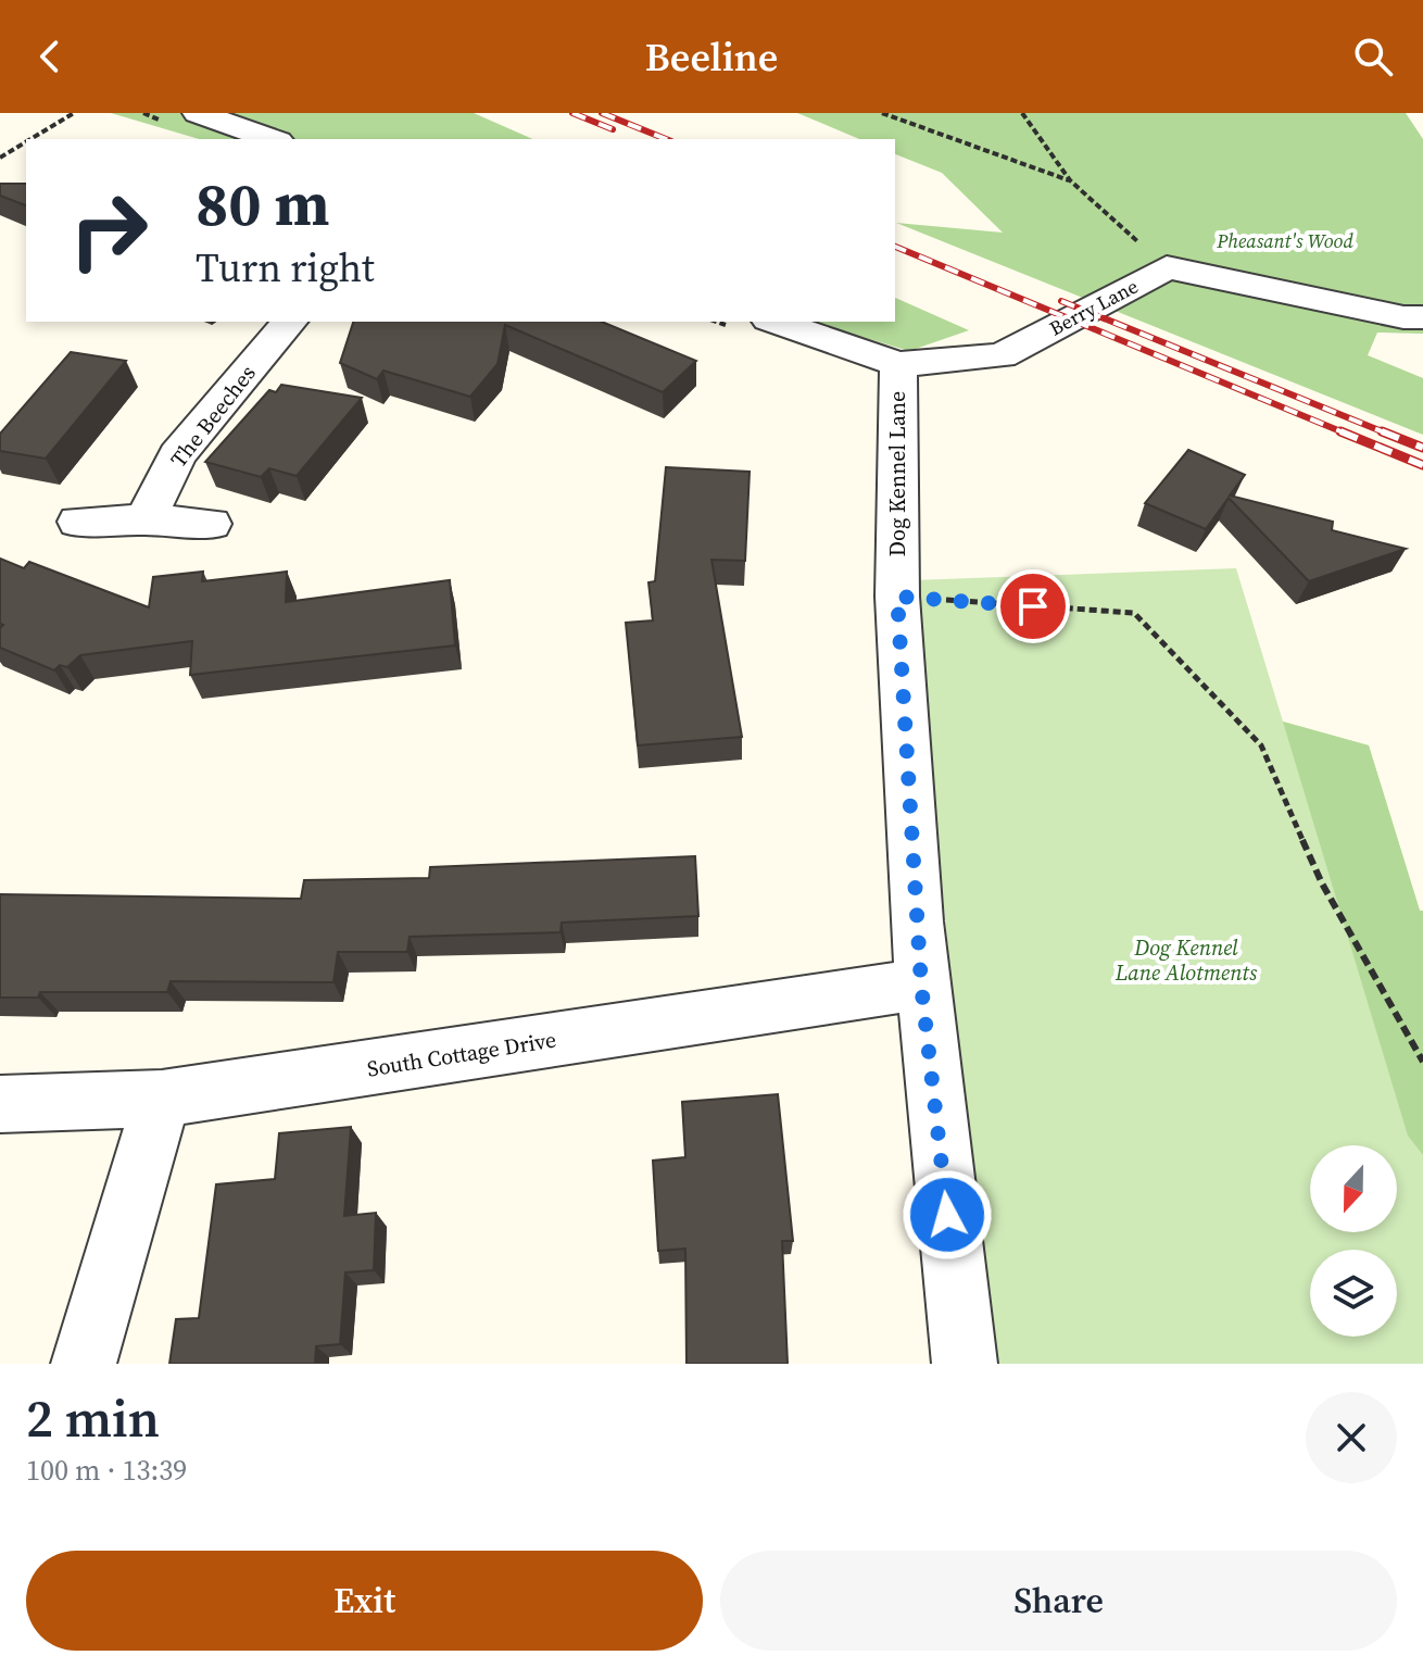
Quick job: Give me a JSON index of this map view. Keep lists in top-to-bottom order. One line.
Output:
{"streets":{"street":["Berry Lane","The Beeches","Dog Kennel Lane","South Cottage Drive"]},"crossings":[["Berry Lane","Dog Kennel Lane"],["Dog Kennel Lane","South Cottage Drive"]],"parks":["Pheasant's Wood","Dog Kennel Lane Alotments"],"north":"bottom","page":{"header":"Beeline","turn":["80 m","Turn right"],"heading":["2 min","100 m · 13:39"],"buttons":["Exit","Share"]}}
